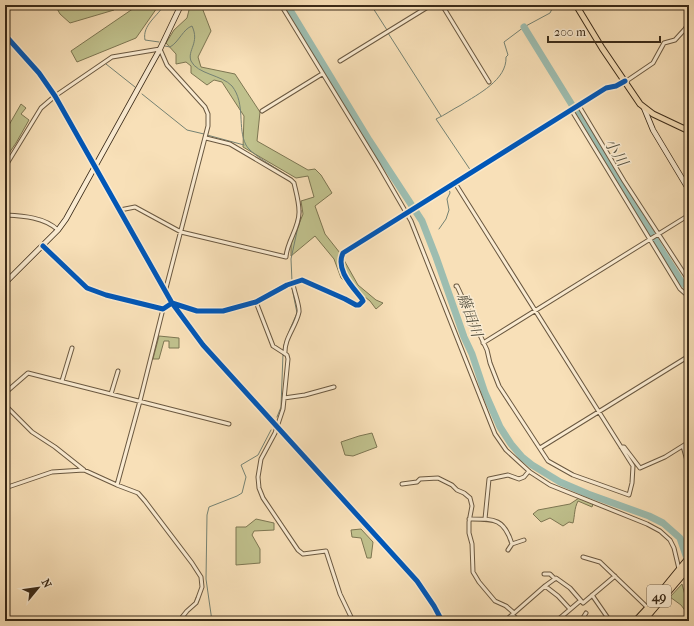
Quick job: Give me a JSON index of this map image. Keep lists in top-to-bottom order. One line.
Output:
{"streets":{"highway":["49"]},"water":["小川","藤田川"],"scale_bar":"200 m","north":"top right"}
